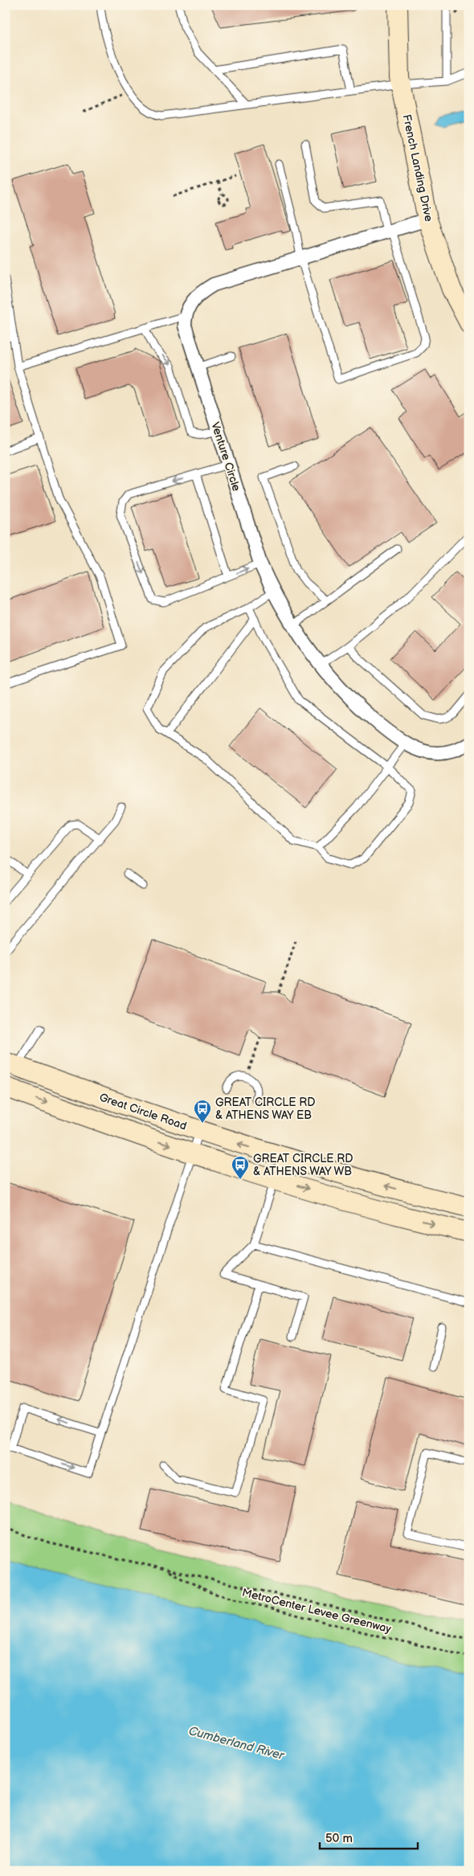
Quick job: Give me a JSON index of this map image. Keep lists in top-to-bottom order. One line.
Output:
{"streets":{"street":["French Landing Drive","Venture Circle","Great Circle Road"],"path":["MetroCenter Levee Greenway"]},"water":["Cumberland River"],"places":{"bus stop":["GREAT CIRCLE RD & ATHENS WAY EB","GREAT CIRCLE RD & ATHENS WAY WB"]},"scale_bar":"50 m"}
